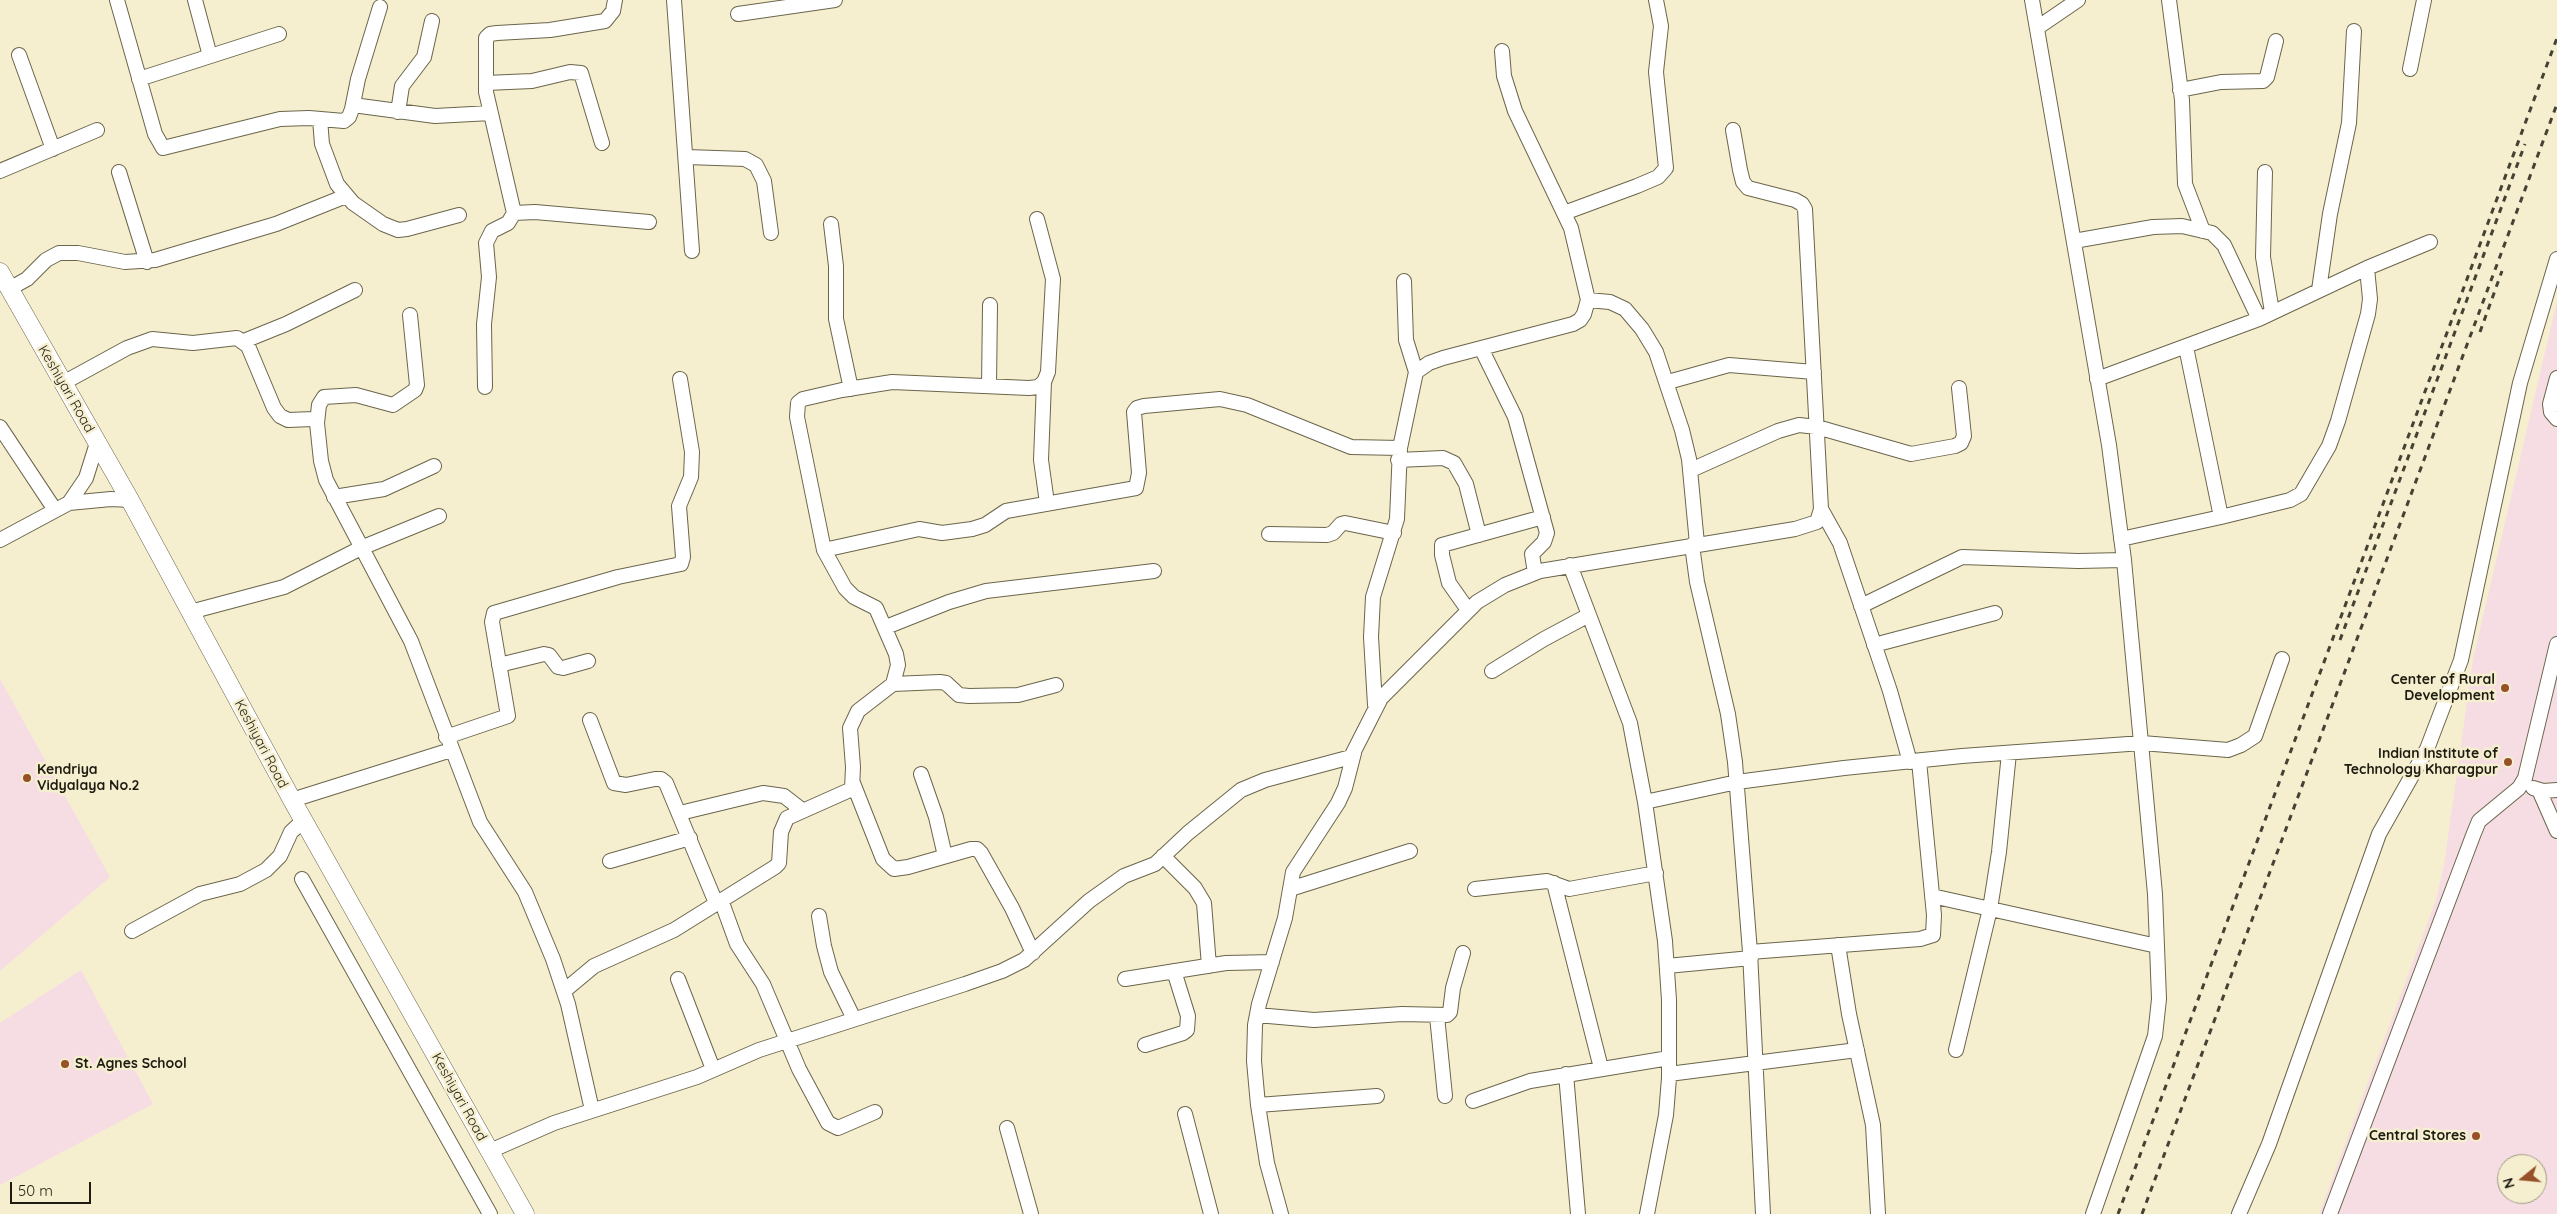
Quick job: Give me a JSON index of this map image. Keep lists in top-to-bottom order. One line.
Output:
{"streets":{"main road":["Keshiyari Road"]},"places":["Center of Rural Development","Indian Institute of Technology Kharagpur","Kendriya Vidyalaya No.2","St. Agnes School","Central Stores"],"scale_bar":"50 m","north":"left"}
